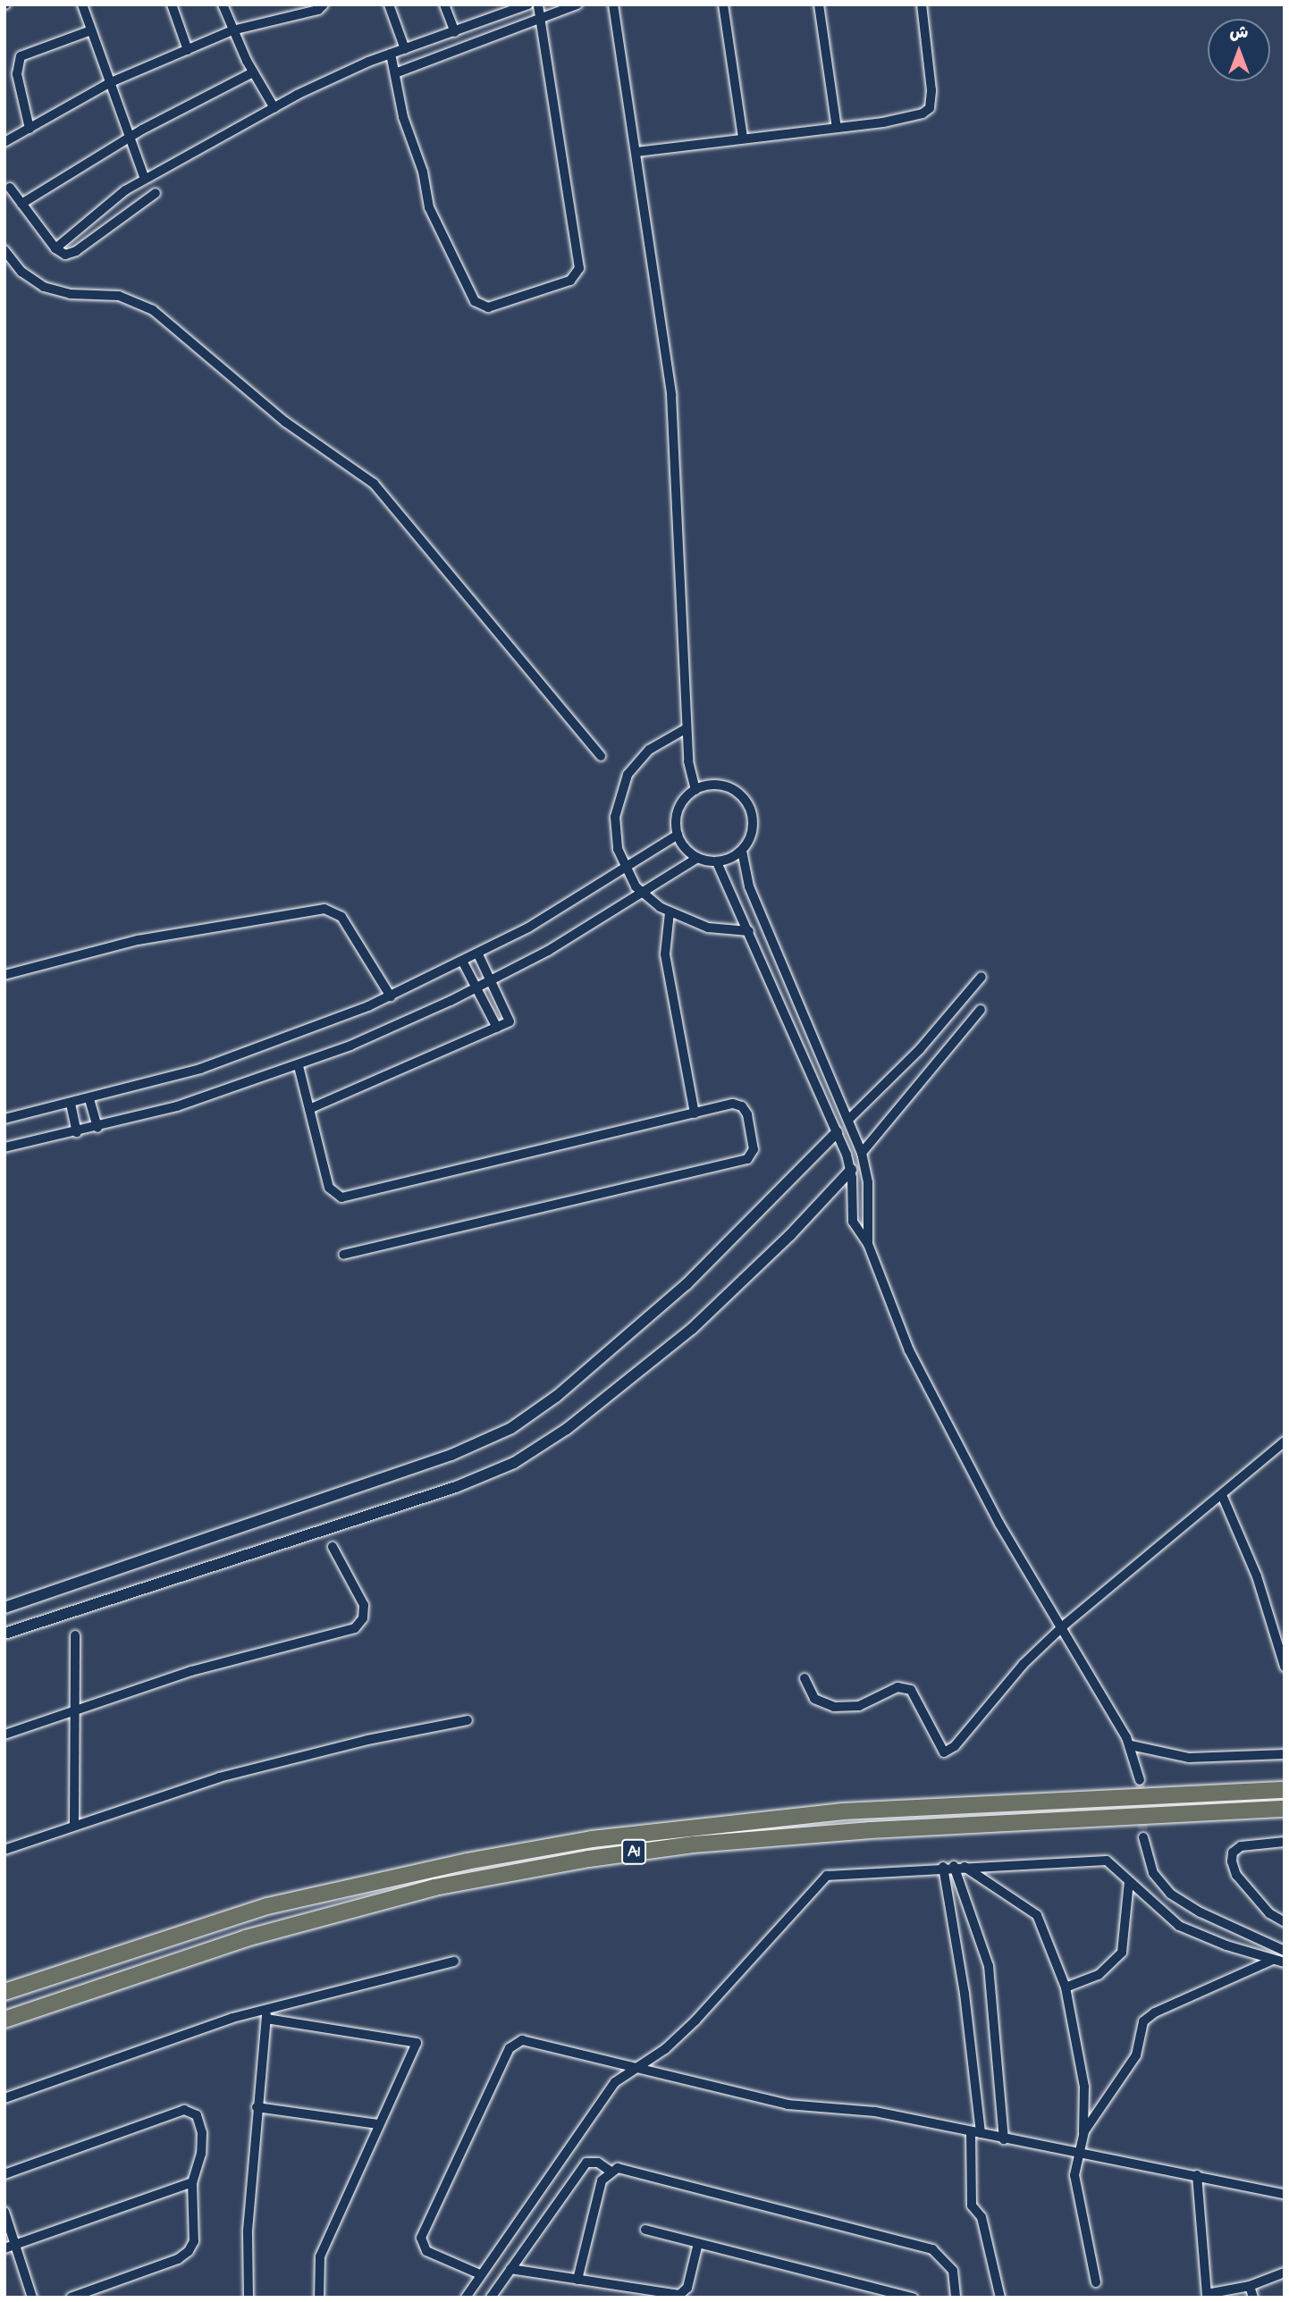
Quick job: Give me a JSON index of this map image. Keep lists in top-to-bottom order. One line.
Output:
{"streets":{"highway":["A1"]},"north":"top"}
